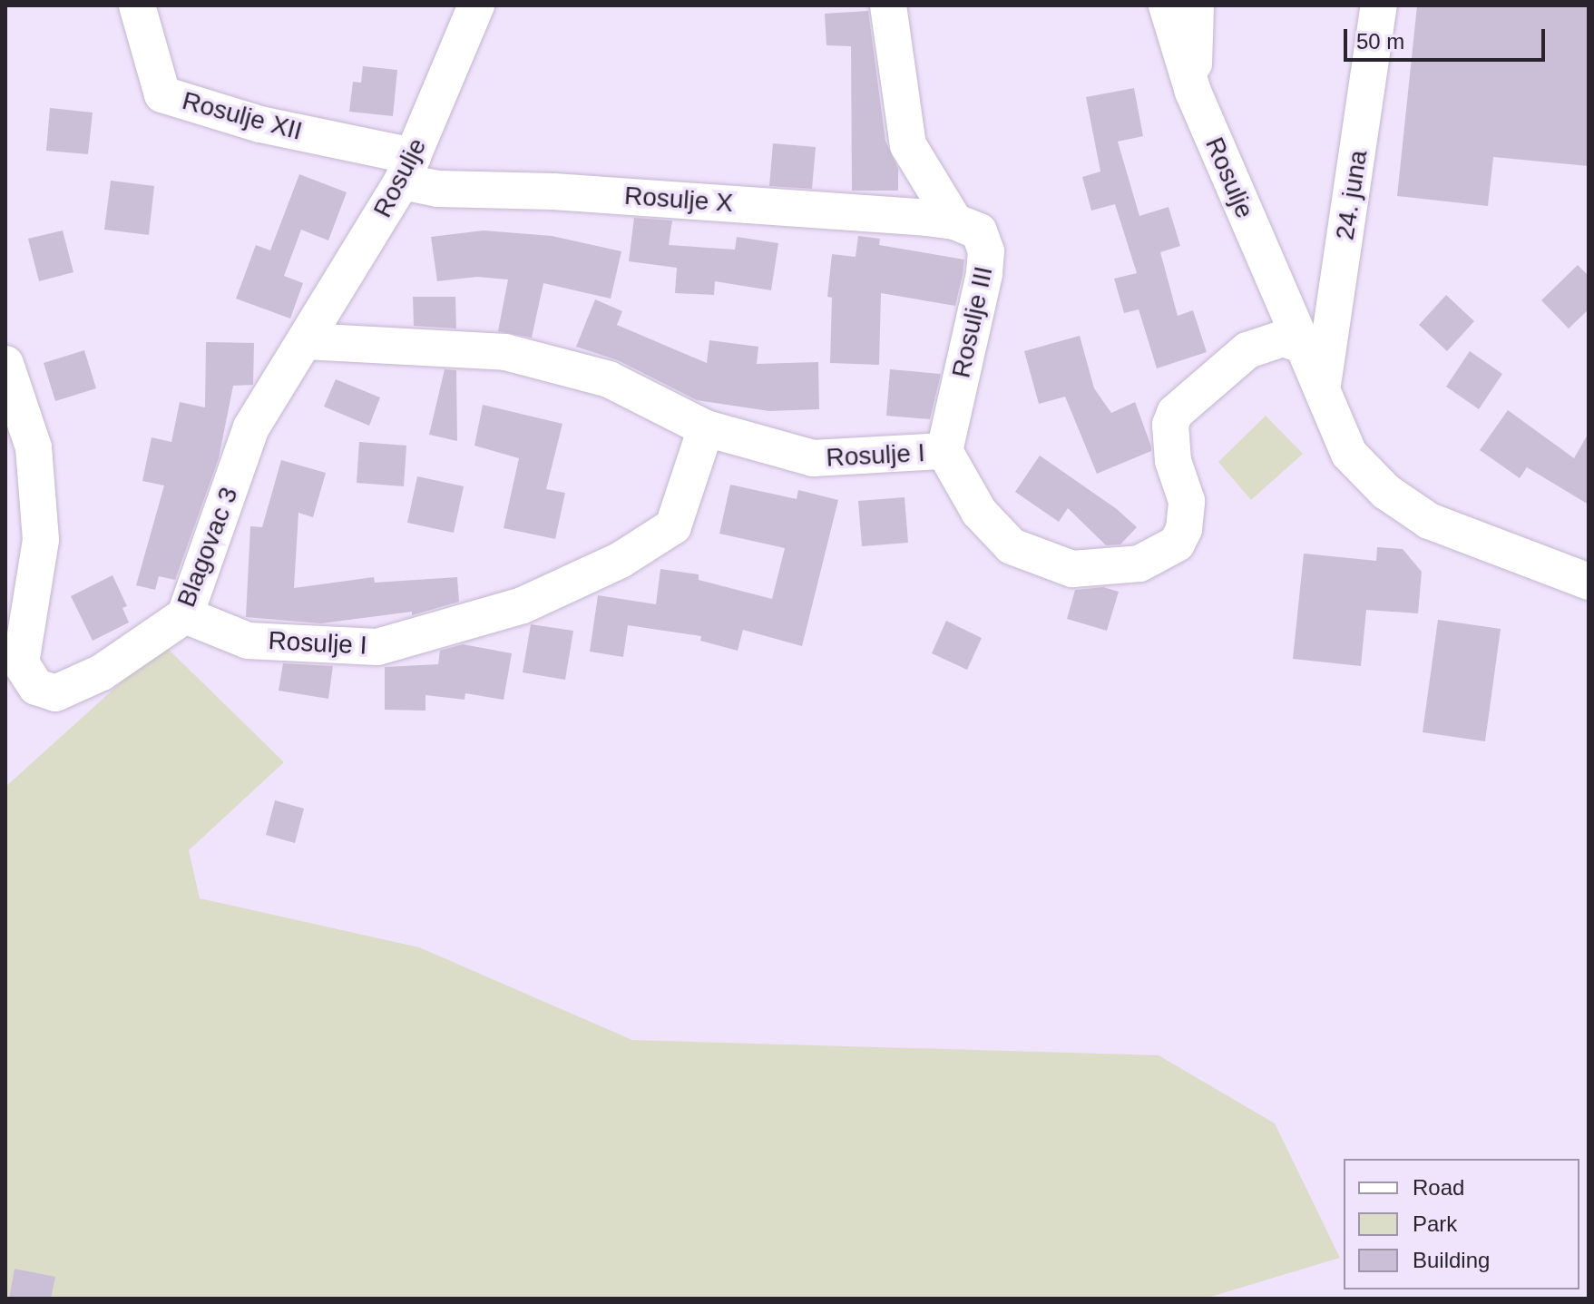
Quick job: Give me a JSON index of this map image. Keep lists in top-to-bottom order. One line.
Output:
{"streets":{"street":["Rosulje XII","Rosulje","24. juna","Rosulje X","Rosulje III","Rosulje I","Blagovac 3"]},"crossings":[["Rosulje XII","Rosulje"],["Rosulje XII","Rosulje X"],["Rosulje","Rosulje X"],["Rosulje","Rosulje I"],["Rosulje","Blagovac 3"],["Rosulje X","Rosulje III"],["Rosulje III","Rosulje I"],["Rosulje I","Blagovac 3"]],"legend":["Road","Park","Building"],"scale_bar":"50 m"}
